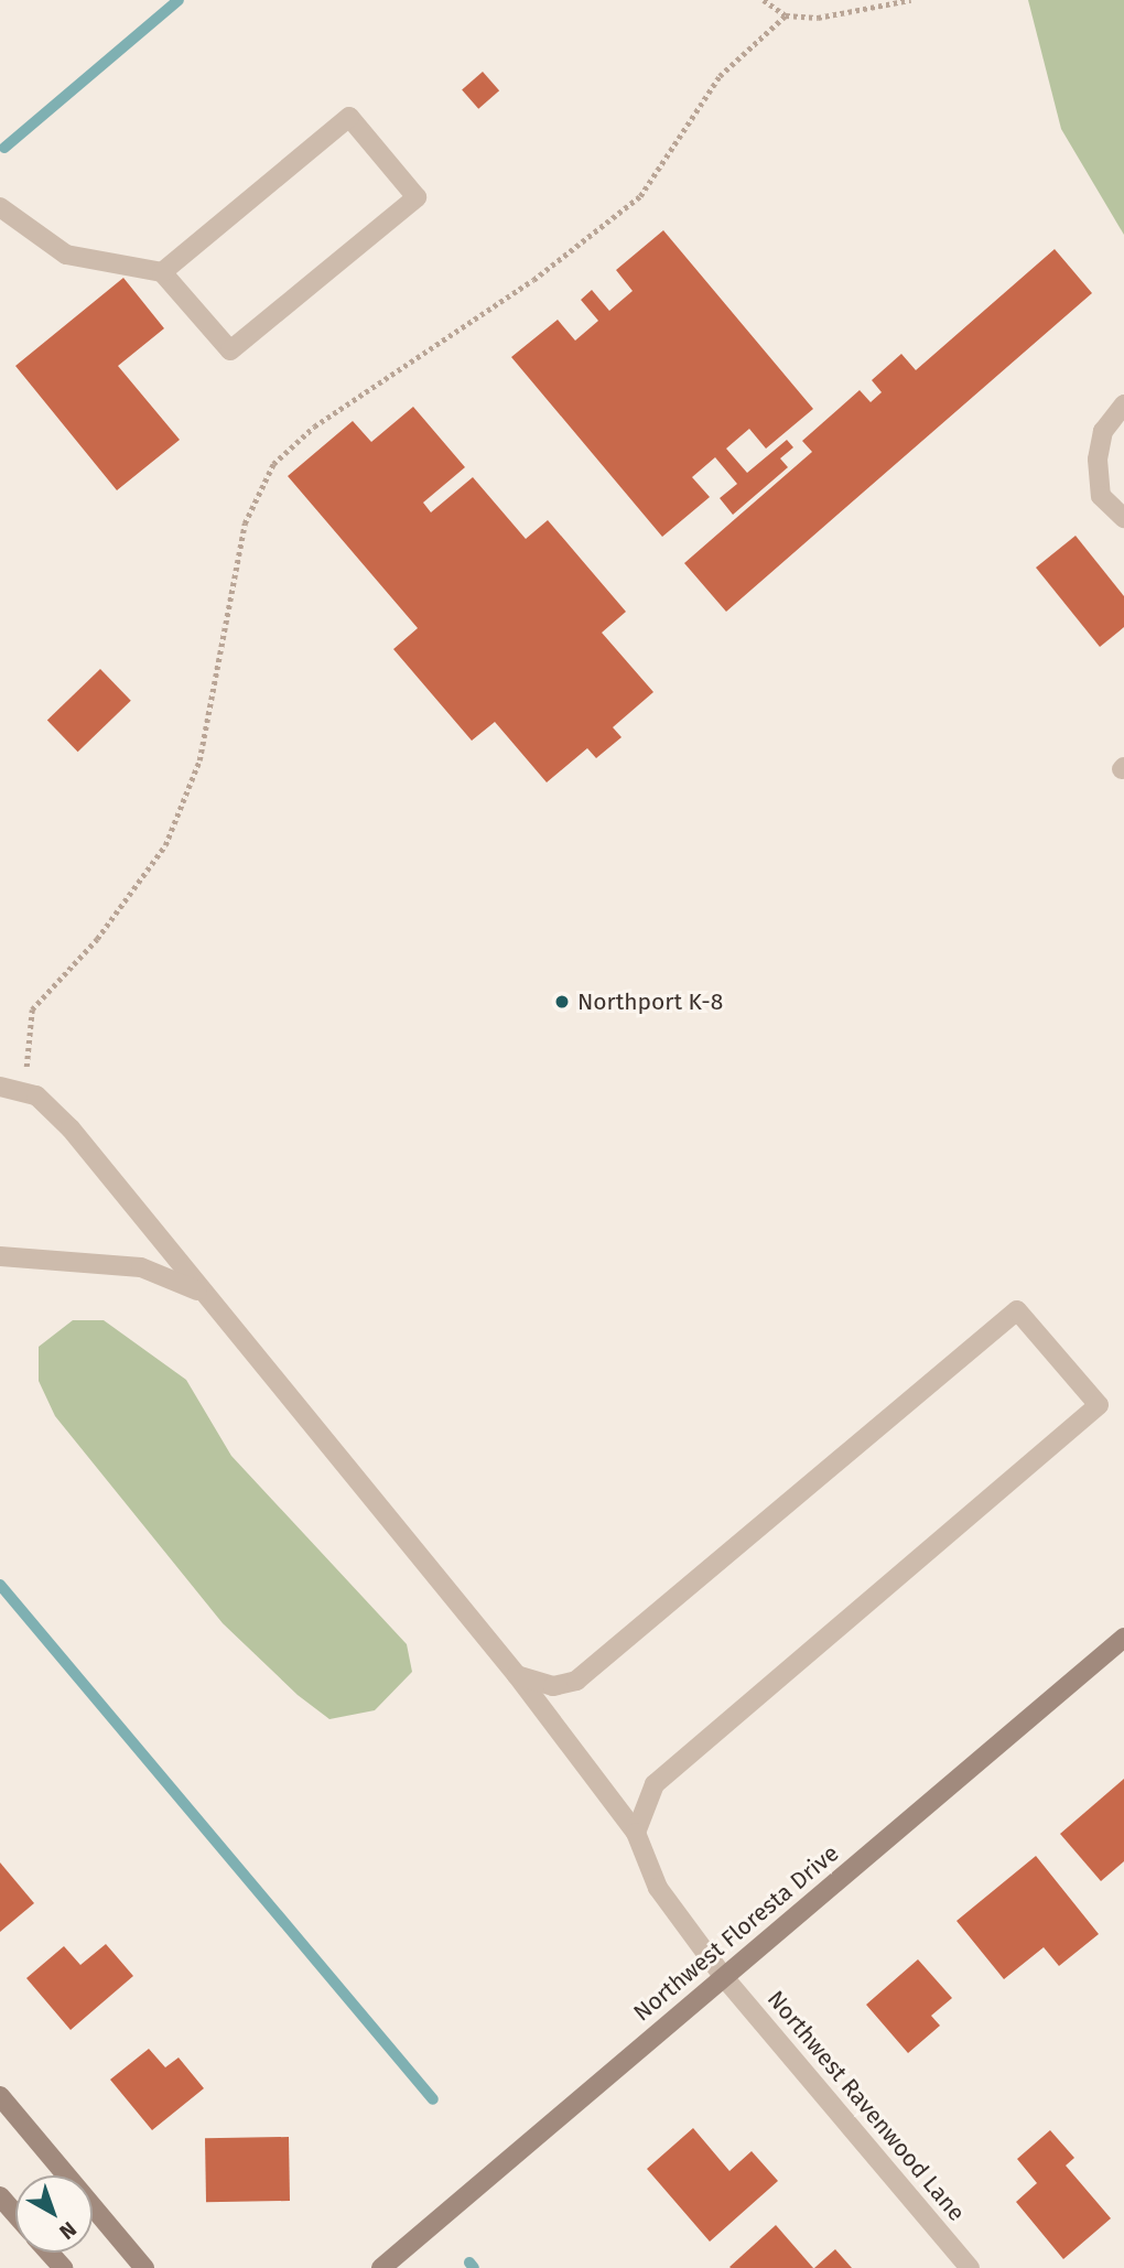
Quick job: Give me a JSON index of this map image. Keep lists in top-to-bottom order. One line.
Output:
{"streets":{"street":["Northwest Floresta Drive","Northwest Ravenwood Lane"]},"crossings":[["Northwest Floresta Drive","Northwest Ravenwood Lane"]],"places":["Northport K-8"],"north":"bottom right"}
